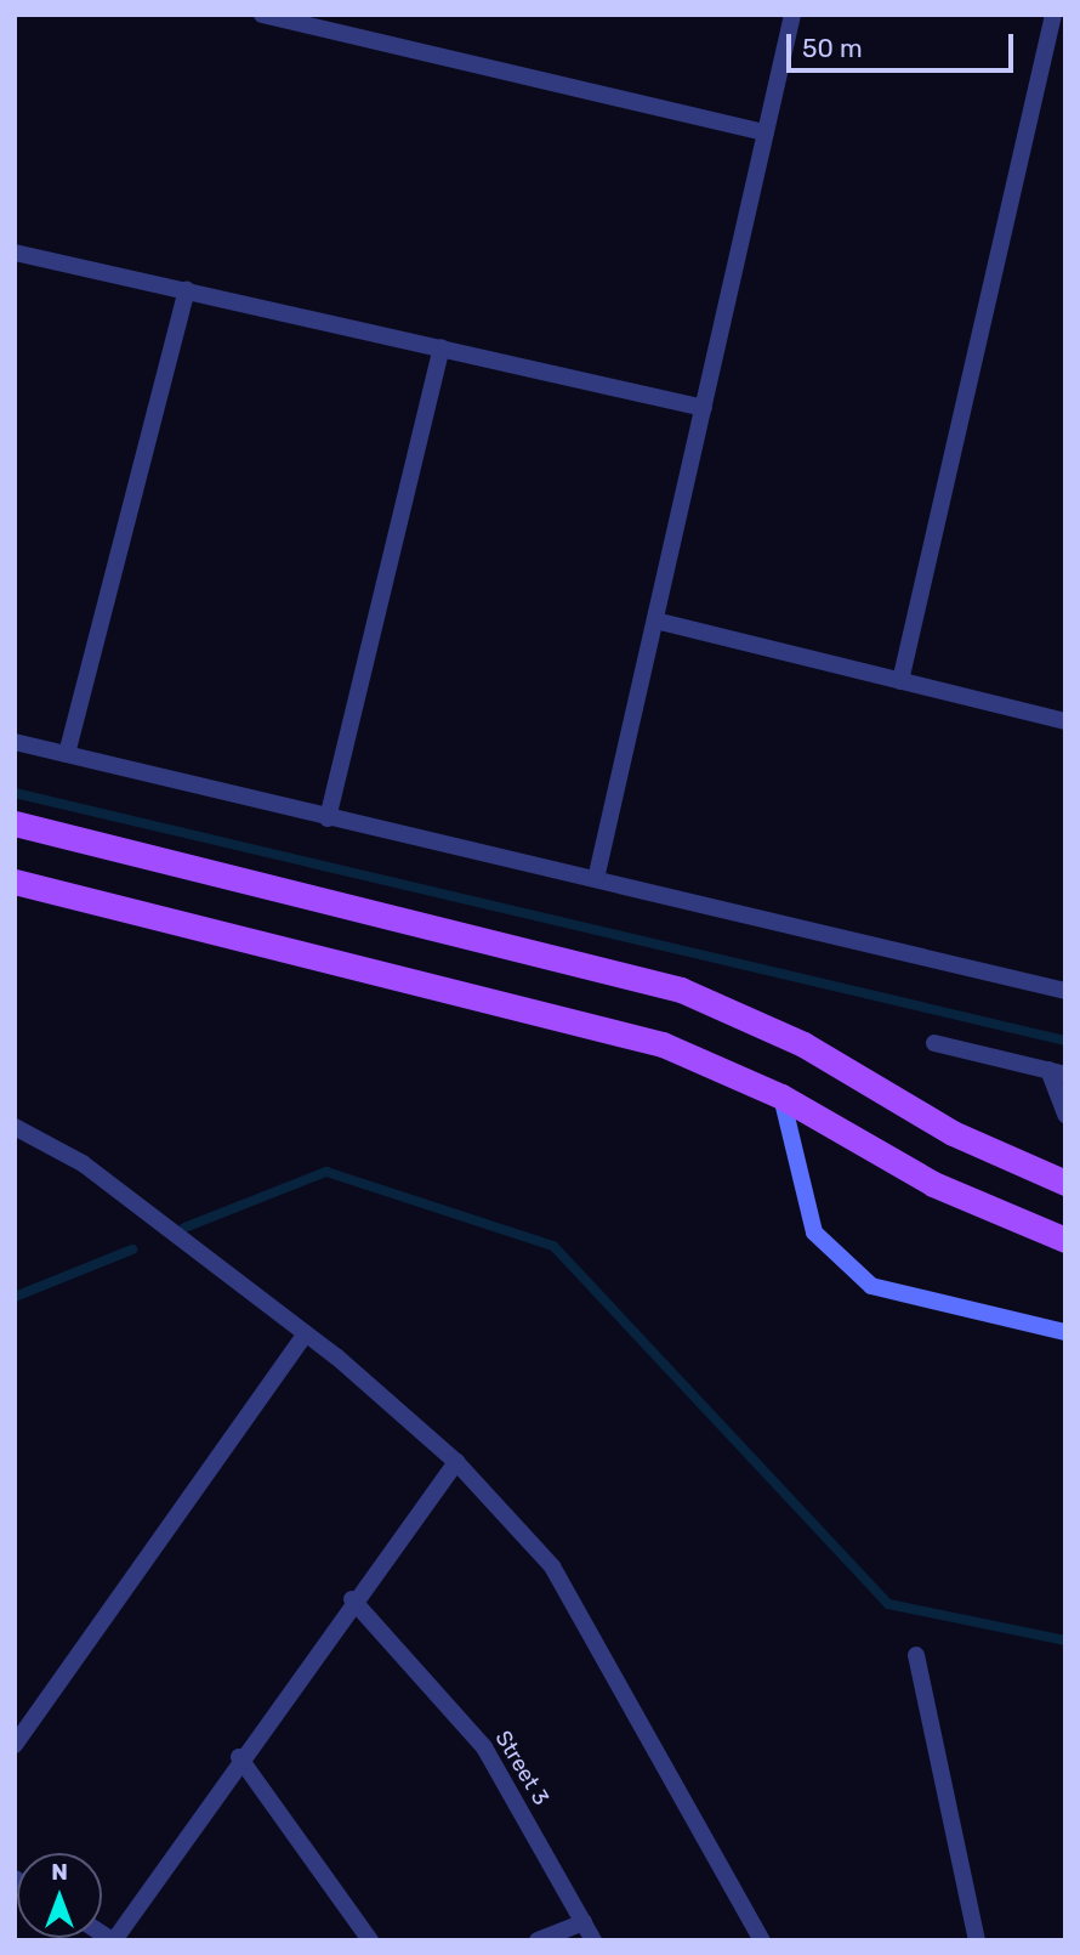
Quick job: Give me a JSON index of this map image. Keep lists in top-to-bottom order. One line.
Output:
{"streets":{"street":["Street 3"]},"scale_bar":"50 m","north":"top"}
